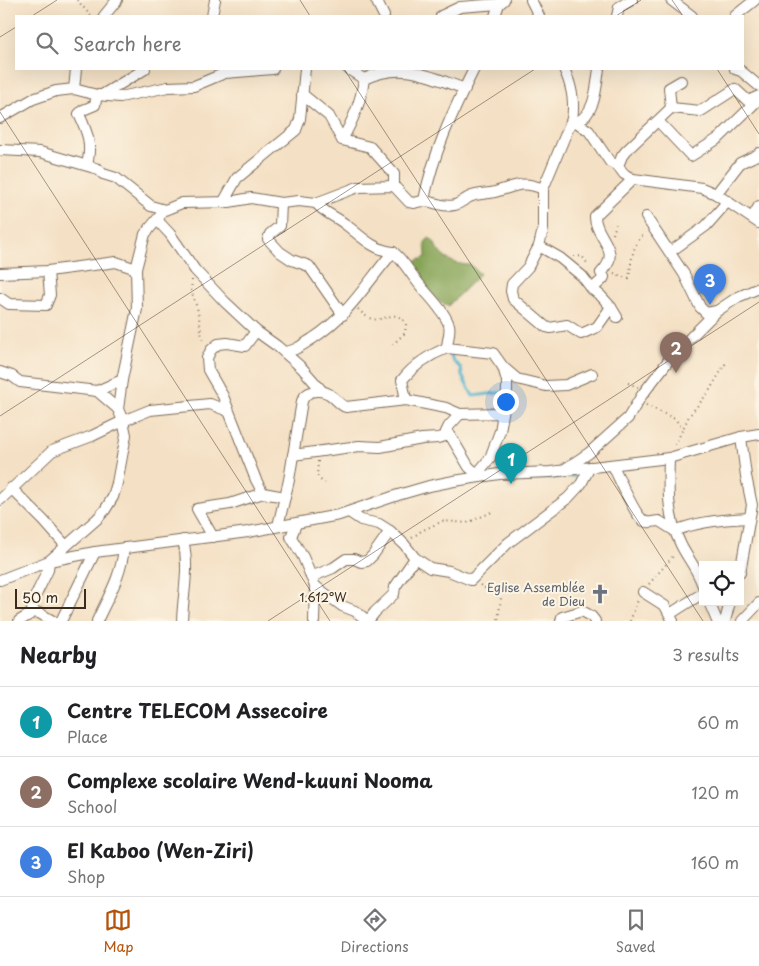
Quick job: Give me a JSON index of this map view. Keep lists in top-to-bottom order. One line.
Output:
{"places":{"church":["Eglise Assemblée de Dieu"]},"scale_bar":"50 m","page":{"search":"Search here","pins":["3","2","1"],"scale":"50 m","heading":["Nearby","3 results"],"list":[{"mark":"1","name":"Centre TELECOM Assecoire","note":"Place","value":"60 m"},{"mark":"2","name":"Complexe scolaire Wend-kuuni Nooma","note":"School","value":"120 m"},{"mark":"3","name":"El Kaboo (Wen-Ziri)","note":"Shop","value":"160 m"}],"nav":["Map","Directions","Saved"]},"coordinates":["1.612°W"]}
